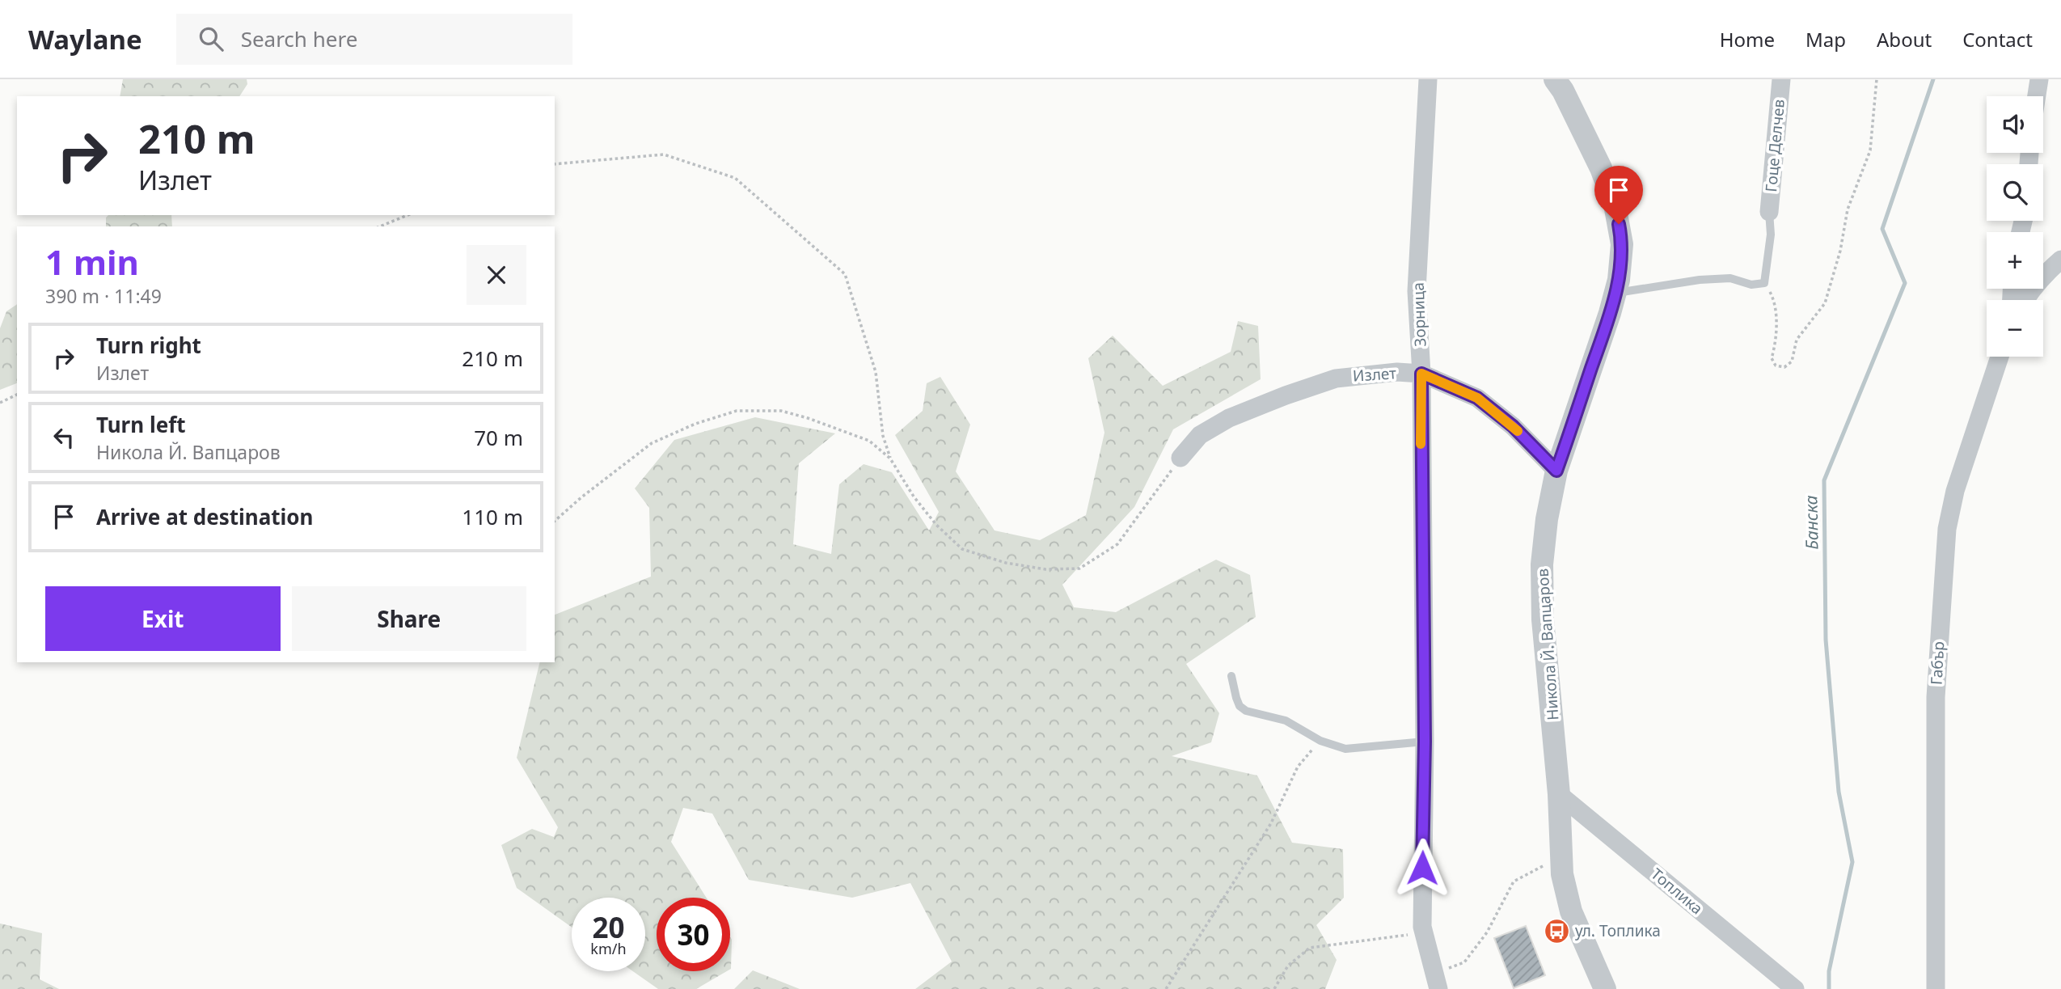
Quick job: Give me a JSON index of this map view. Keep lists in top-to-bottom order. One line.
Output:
{"streets":{"street":["Гоце Делчев","Зорница","Излет","Никола Й. Вапцаров","Габър","Топлика"]},"crossings":[["Зорница","Излет"],["Излет","Никола Й. Вапцаров"],["Никола Й. Вапцаров","Топлика"]],"water":["Банска"],"places":{"bus stop":["ул. Топлика"]},"page":{"header":"Waylane","search":"Search here","nav":["Home","Map","About","Contact"],"map_buttons":["+","−"],"turn":["210 m","Излет"],"heading":["1 min","390 m · 11:49"],"list":[{"name":"Turn right","note":"Излет","value":"210 m"},{"name":"Turn left","note":"Никола Й. Вапцаров","value":"70 m"},{"name":"Arrive at destination","value":"110 m"}],"buttons":["Exit","Share"],"speed":"20 km/h","limit":"30"}}
